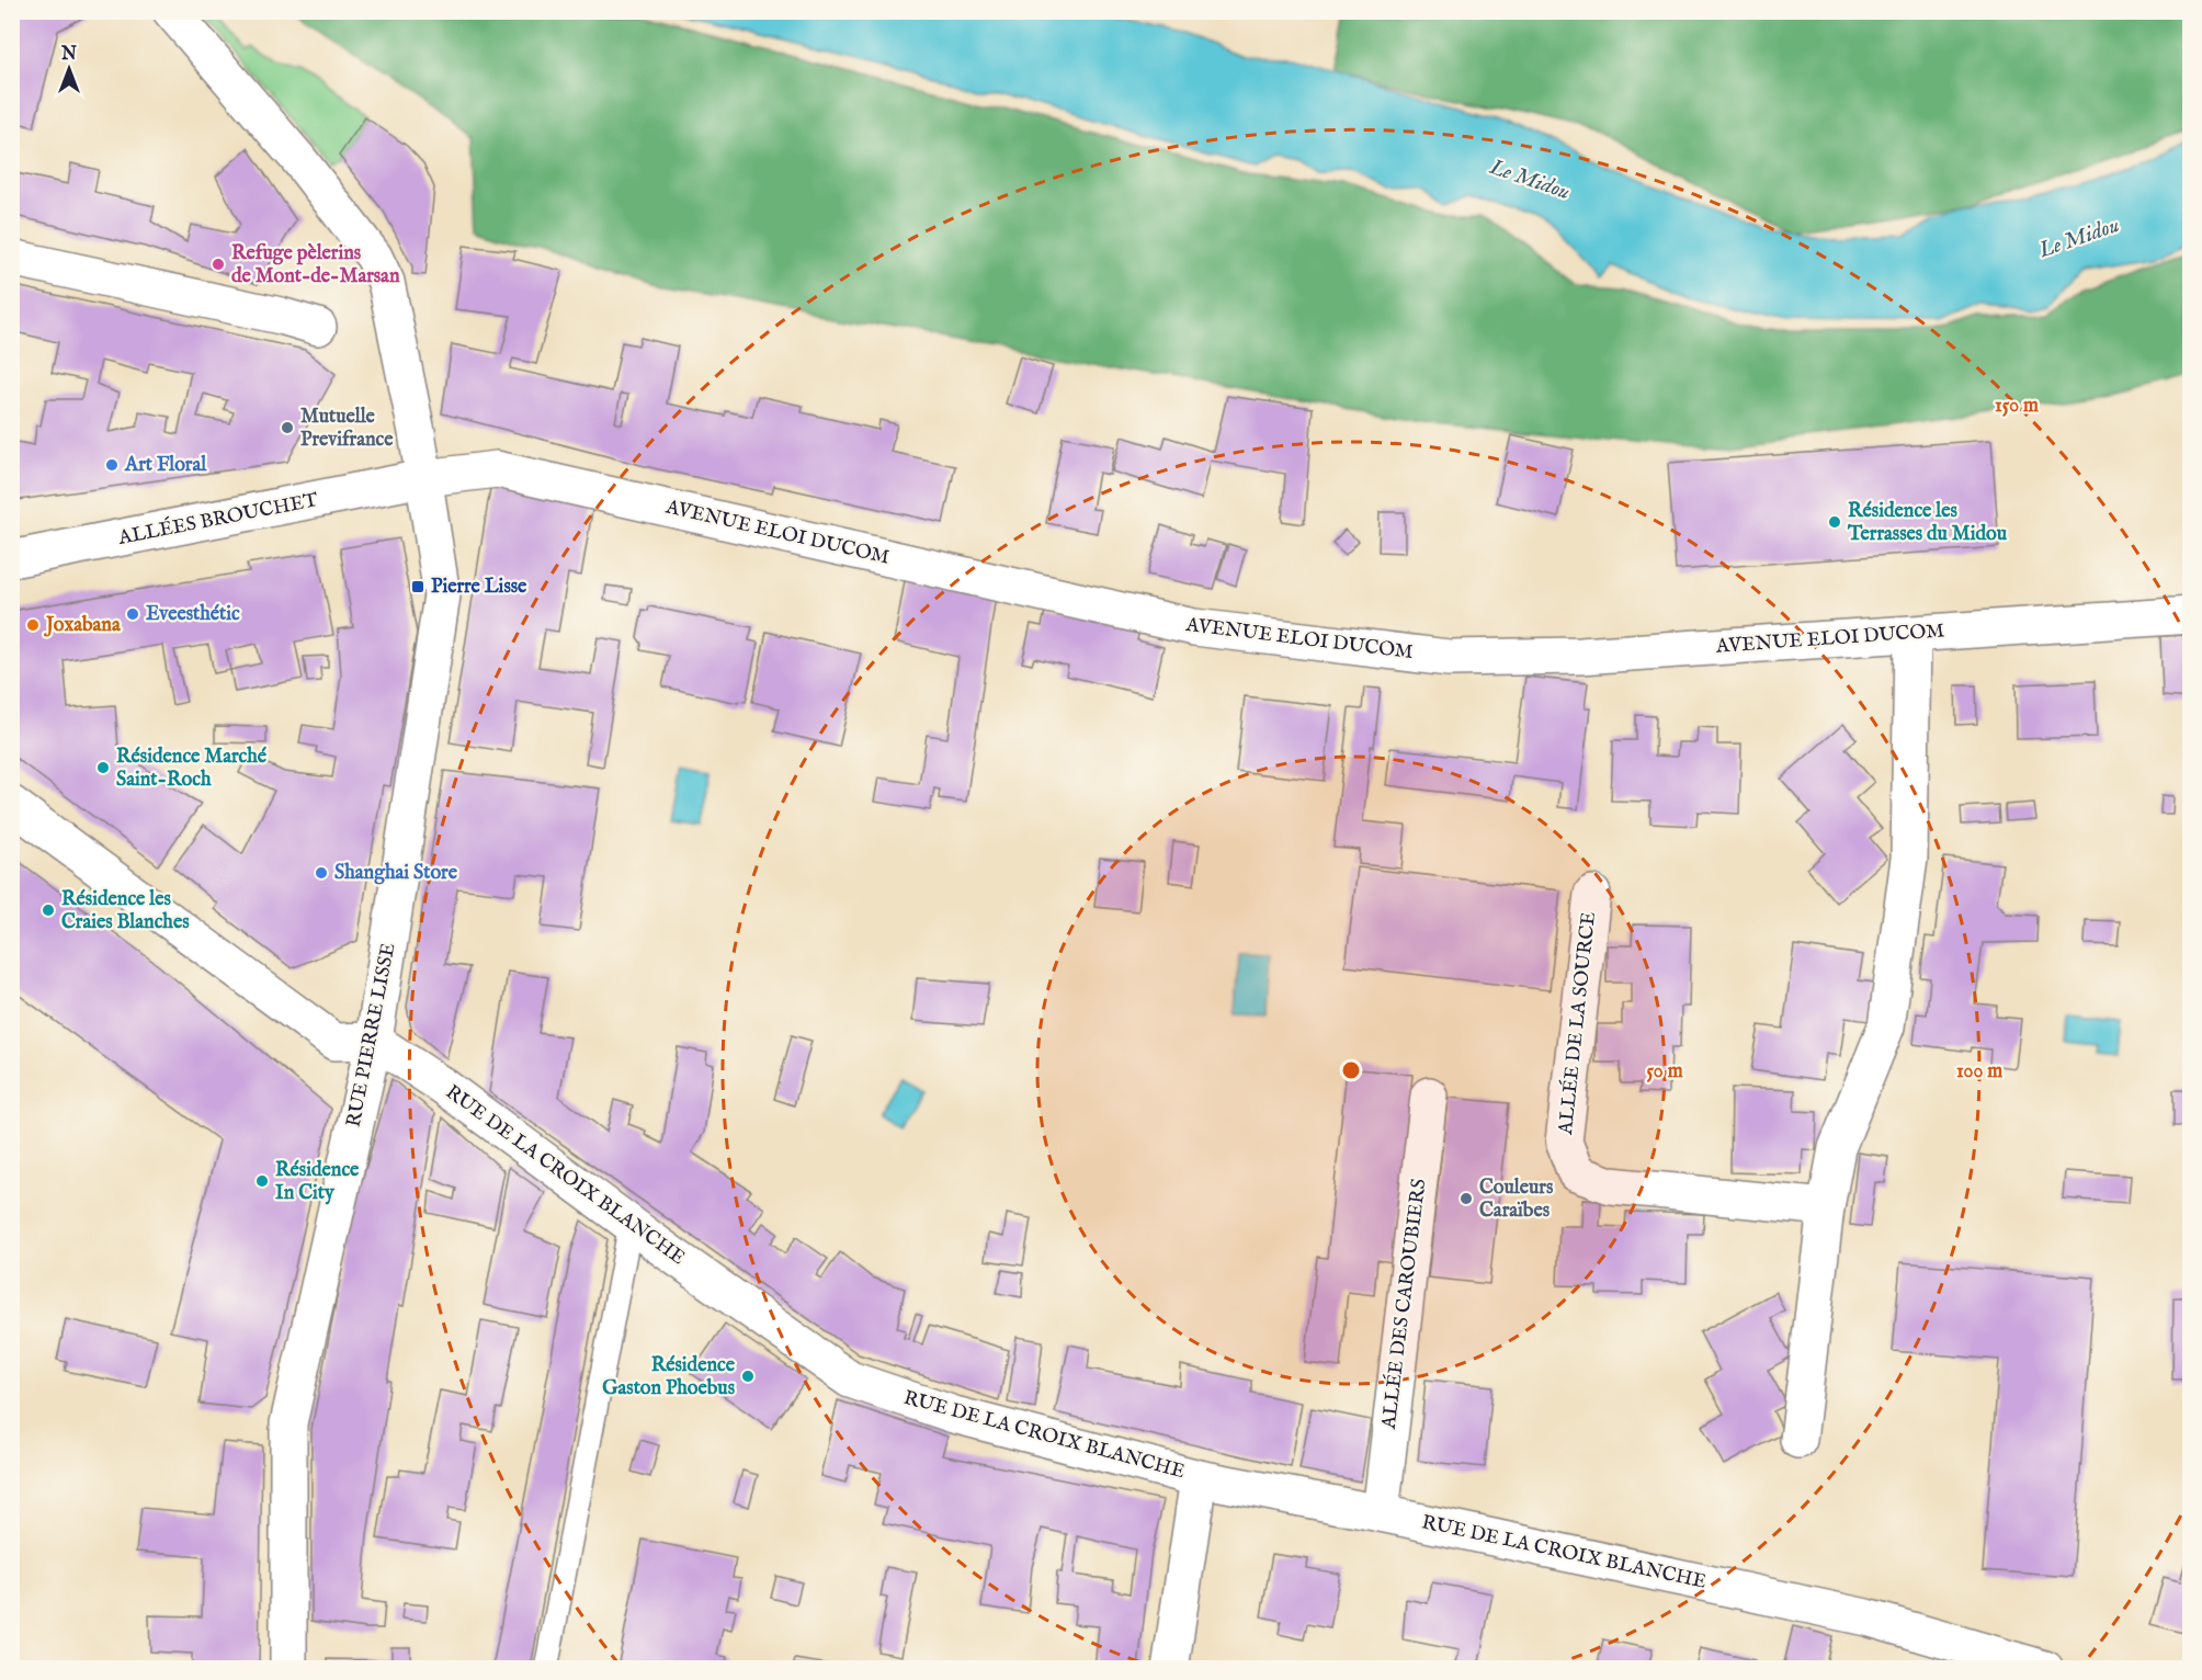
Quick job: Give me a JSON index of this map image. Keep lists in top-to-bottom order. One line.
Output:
{"streets":{"street":["ALLÉES BROUCHET","AVENUE ELOI DUCOM","ALLÉE DE LA SOURCE","RUE PIERRE LISSE","RUE DE LA CROIX BLANCHE","ALLÉE DES CAROUBIERS"]},"crossings":[["ALLÉES BROUCHET","AVENUE ELOI DUCOM"],["ALLÉES BROUCHET","RUE PIERRE LISSE"],["AVENUE ELOI DUCOM","RUE PIERRE LISSE"],["RUE PIERRE LISSE","RUE DE LA CROIX BLANCHE"],["RUE DE LA CROIX BLANCHE","ALLÉE DES CAROUBIERS"]],"water":["Le Midou"],"places":{"other":["Refuge pèlerins de Mont-de-Marsan","Mutuelle Previfrance","Art Floral","Résidence les Terrasses du Midou","Eveesthétic","Joxabana","Résidence Marché Saint-Roch","Shanghai Store","Résidence les Craies Blanches","Résidence In City","Couleurs Caraïbes","Résidence Gaston Phoebus"],"transit":["Pierre Lisse"]},"north":"top","rings":["150 m","50 m","100 m"]}
